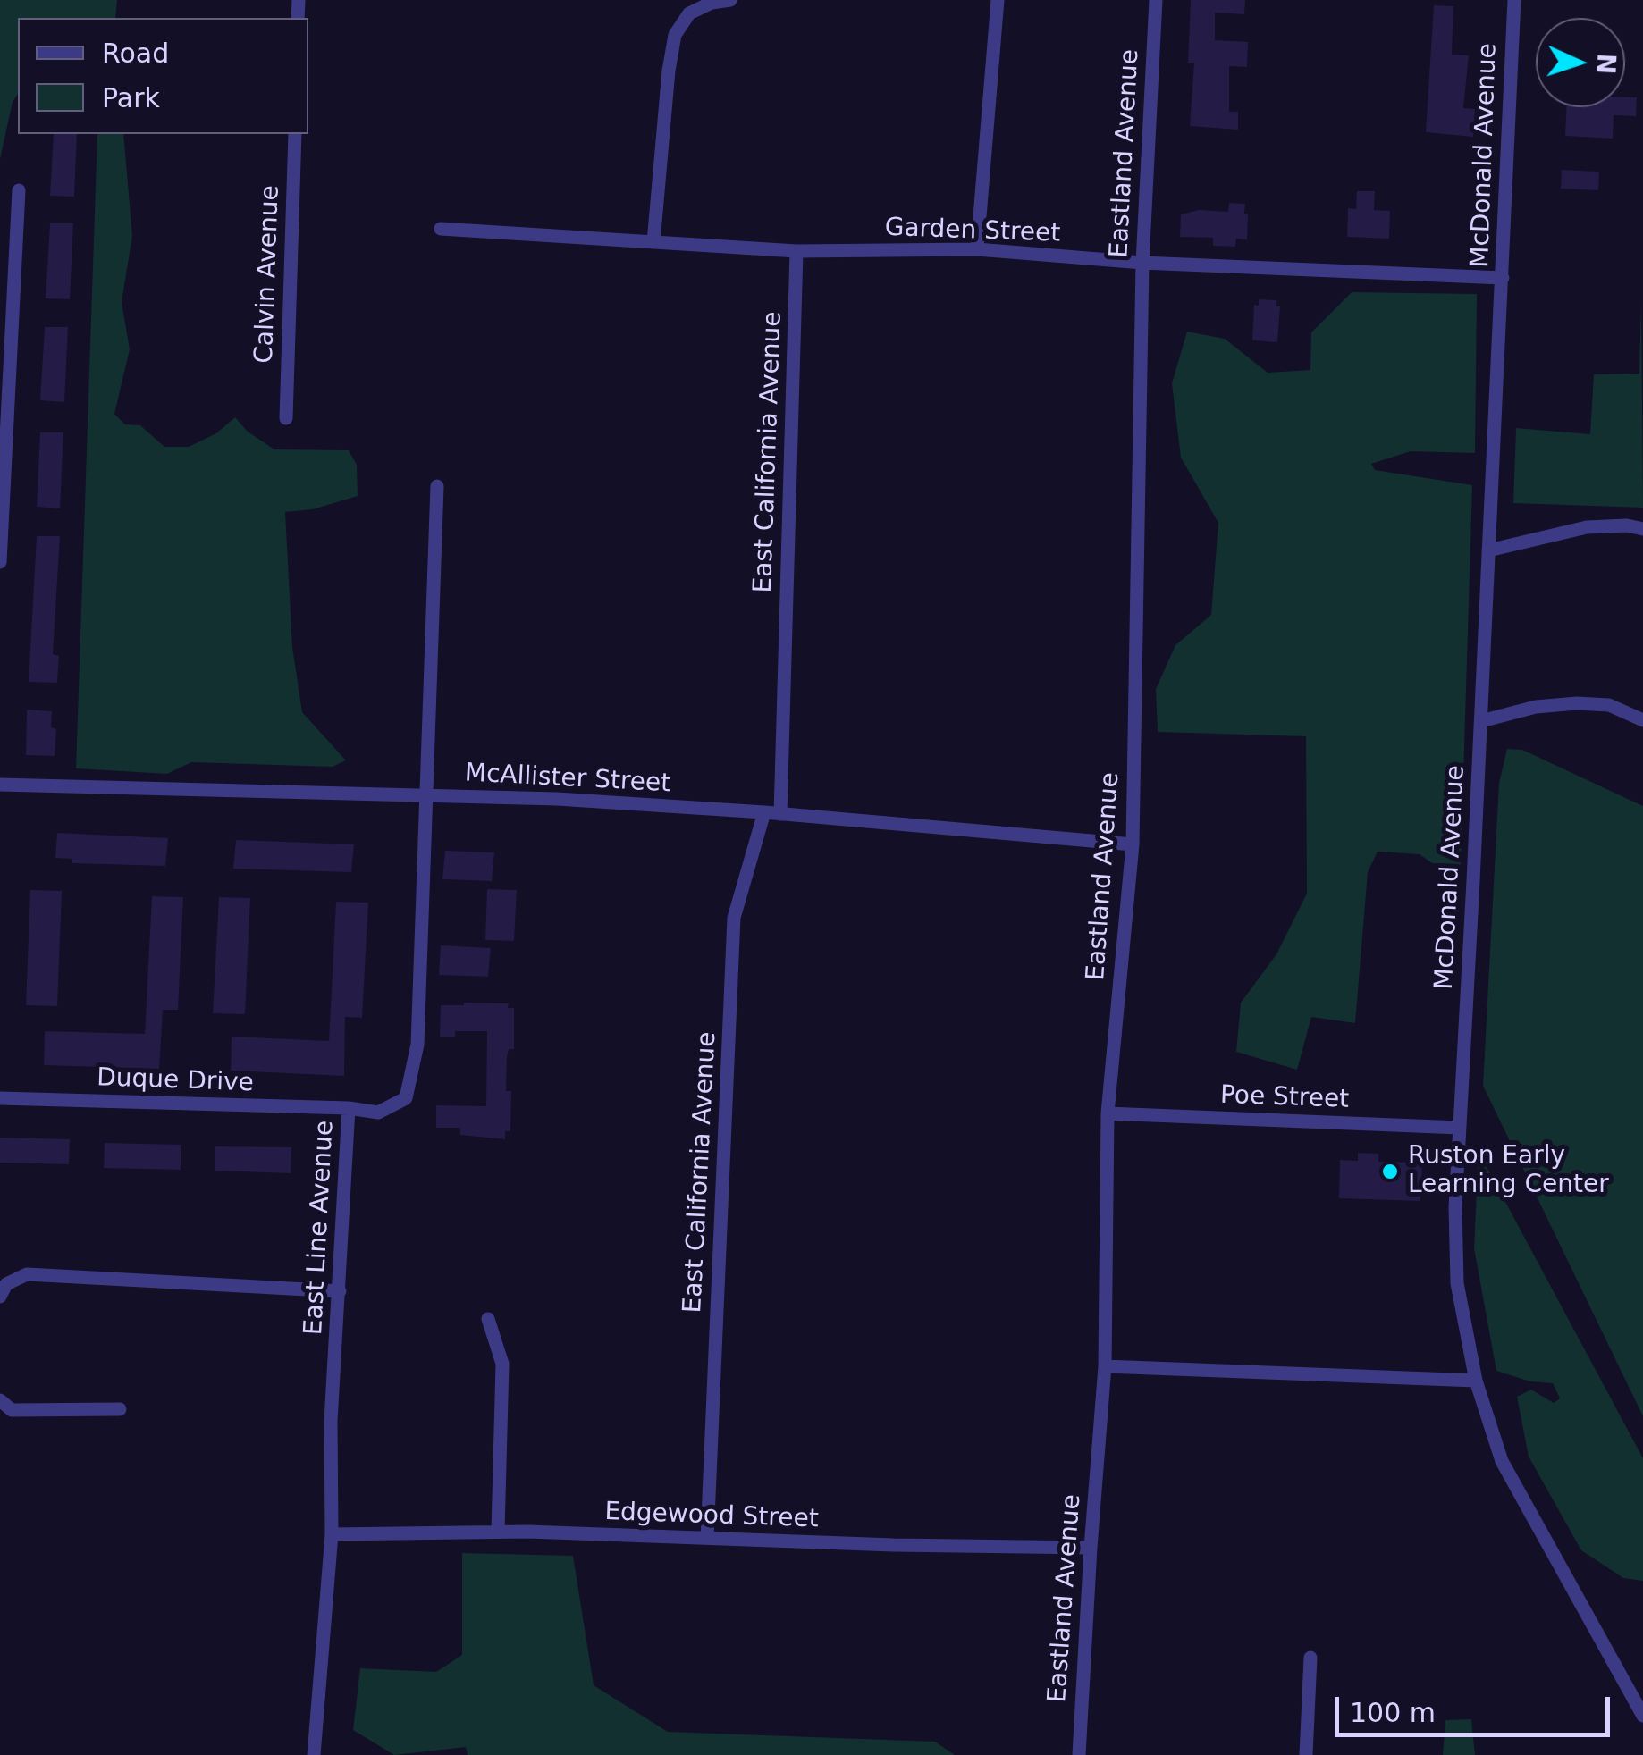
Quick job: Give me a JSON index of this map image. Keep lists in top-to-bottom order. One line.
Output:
{"streets":{"street":["Eastland Avenue","McDonald Avenue","Garden Street","Calvin Avenue","East California Avenue","McAllister Street","Duque Drive","Poe Street","East Line Avenue","Edgewood Street"]},"crossings":[["Eastland Avenue","Garden Street"],["Eastland Avenue","McAllister Street"],["Eastland Avenue","Poe Street"],["Eastland Avenue","Edgewood Street"],["McDonald Avenue","Garden Street"],["McDonald Avenue","Poe Street"],["Garden Street","East California Avenue"],["East California Avenue","McAllister Street"],["East California Avenue","Edgewood Street"],["McAllister Street","East Line Avenue"],["Duque Drive","East Line Avenue"],["East Line Avenue","Edgewood Street"]],"places":["Ruston Early Learning Center"],"legend":["Road","Park"],"scale_bar":"100 m","north":"right"}
